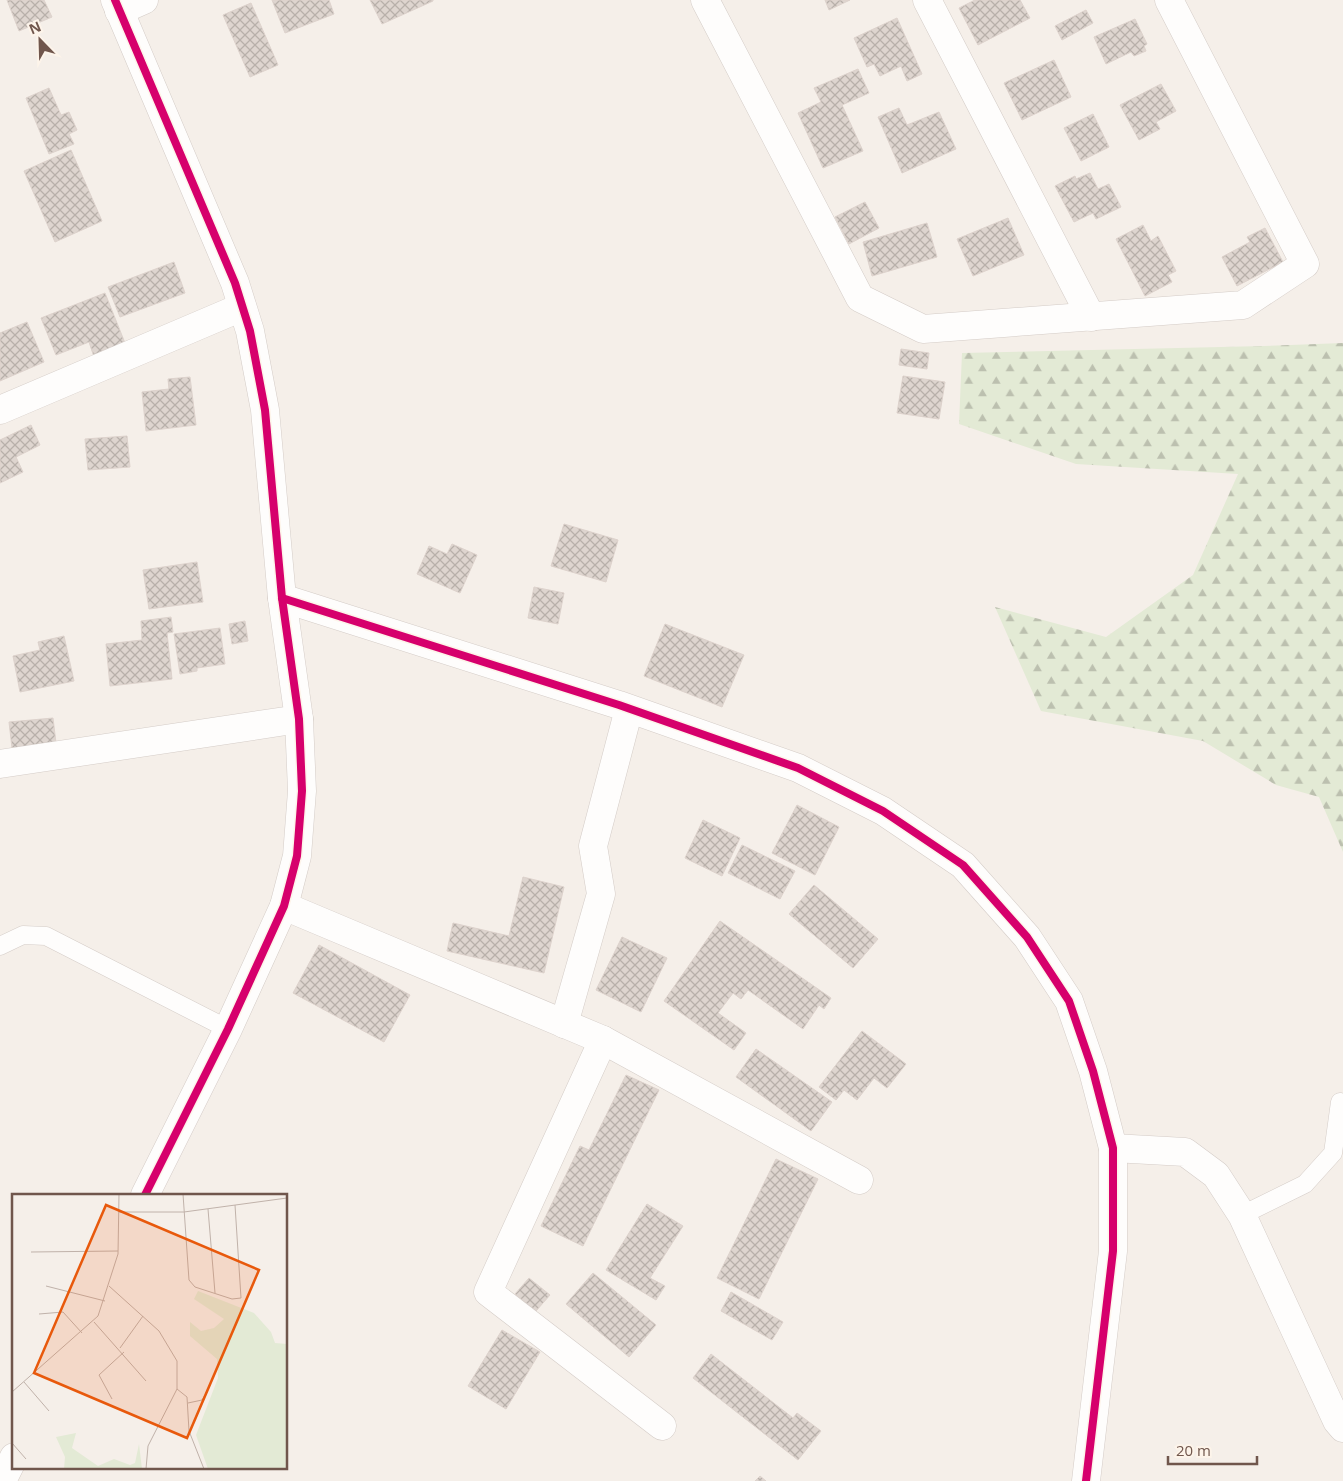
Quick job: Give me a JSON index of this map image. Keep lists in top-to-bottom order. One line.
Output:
{"scale_bar":"20 m","north":"top left"}
